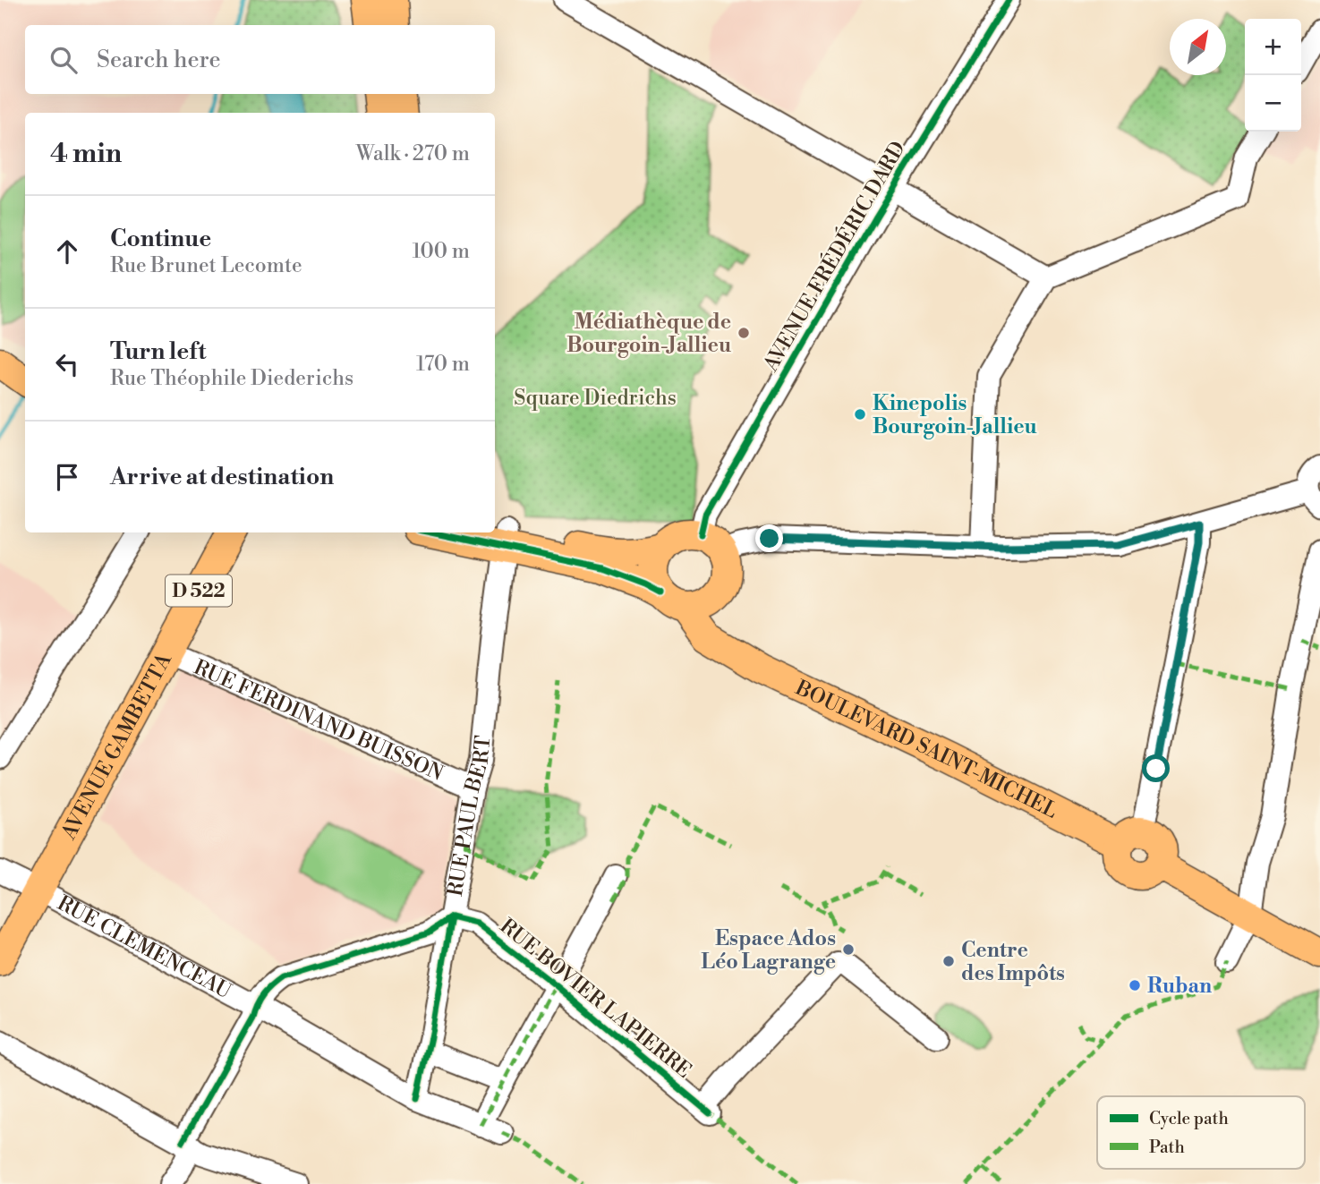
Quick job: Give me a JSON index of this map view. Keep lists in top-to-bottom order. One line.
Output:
{"streets":{"main road":["D 522","AVENUE GAMBETTA","BOULEVARD SAINT-MICHEL"],"street":["AVENUE FRÉDÉRIC DARD","RUE FERDINAND BUISSON","RUE PAUL BERT","RUE CLEMENCEAU","RUE BOVIER LAPIERRE"]},"crossings":[["AVENUE FRÉDÉRIC DARD","BOULEVARD SAINT-MICHEL"],["RUE FERDINAND BUISSON","AVENUE GAMBETTA"],["RUE FERDINAND BUISSON","RUE PAUL BERT"],["AVENUE GAMBETTA","RUE CLEMENCEAU"],["RUE PAUL BERT","RUE CLEMENCEAU"],["RUE PAUL BERT","RUE BOVIER LAPIERRE"]],"parks":["Square Diedrichs"],"places":["Médiathèque de Bourgoin-Jallieu","Kinepolis Bourgoin-Jallieu","Espace Ados Léo Lagrange","Centre des Impôts","Ruban"],"legend":["Cycle path","Path"],"north":"top right","page":{"map_buttons":["+","−"],"search":"Search here","heading":["4 min","Walk · 270 m"],"list":[["Continue","Rue Brunet Lecomte","100 m"],["Turn left","Rue Théophile Diederichs","170 m"],"Arrive at destination"]}}
